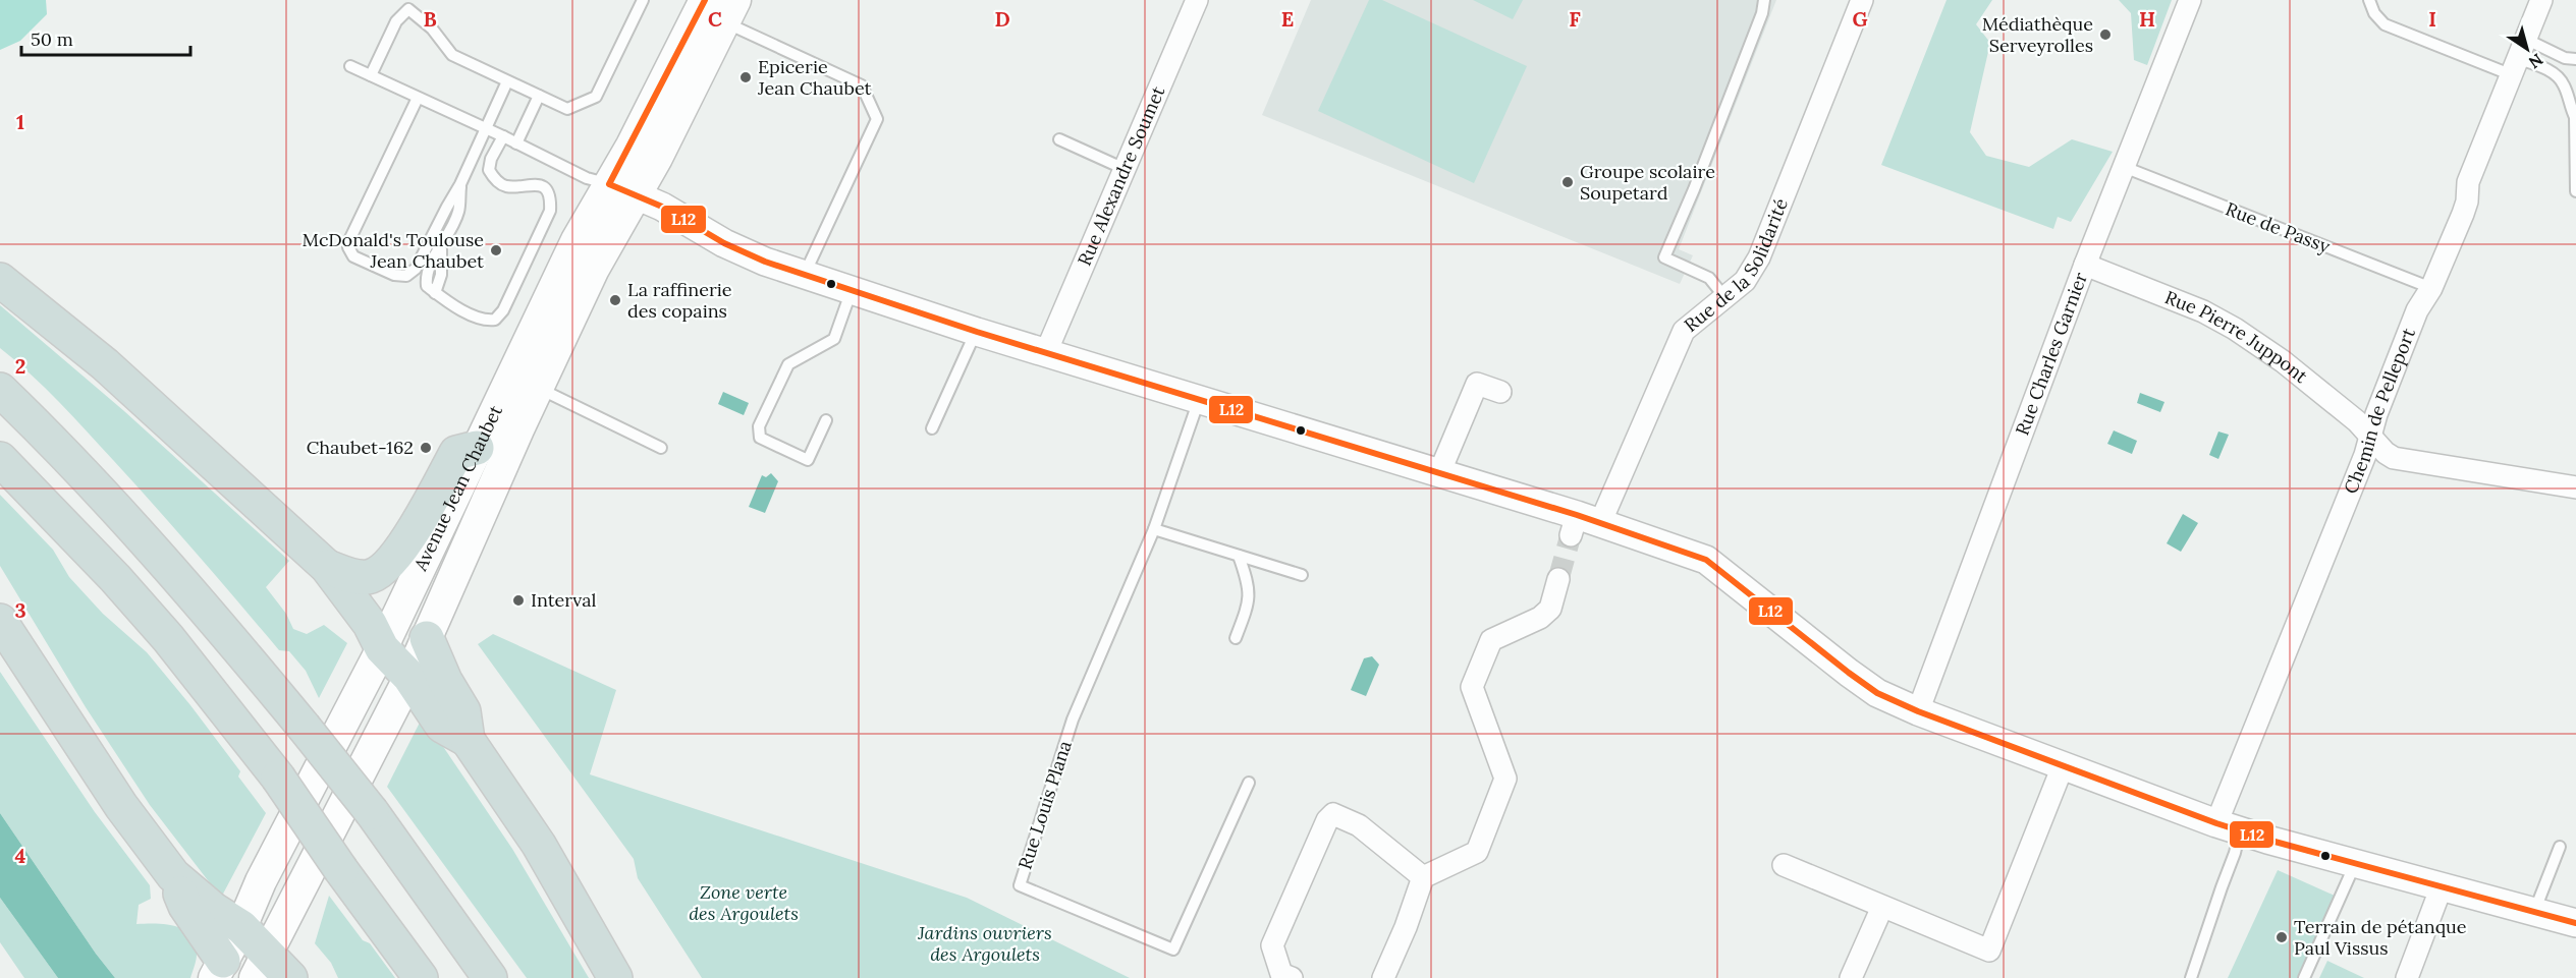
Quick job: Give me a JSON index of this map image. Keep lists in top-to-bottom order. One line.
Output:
{"streets":{"main road":["Avenue Jean Chaubet"],"street":["Rue Alexandre Soumet","Rue de la Solidarité","Rue Pierre Juppont","Rue Charles Garnier","Chemin de Pelleport"],"lane":["Rue de Passy","Rue Louis Plana"]},"crossings":[["Rue de Passy","Rue Charles Garnier"],["Rue de Passy","Chemin de Pelleport"],["Rue Pierre Juppont","Rue Charles Garnier"],["Rue Pierre Juppont","Chemin de Pelleport"]],"parks":["Zone verte des Argoulets","Jardins ouvriers des Argoulets"],"places":["Médiathèque Serveyrolles","Epicerie Jean Chaubet","Groupe scolaire Soupetard","McDonald's Toulouse Jean Chaubet","La raffinerie des copains","Chaubet-162","Interval","Terrain de pétanque Paul Vissus"],"lines":["transit line L12"],"scale_bar":"50 m","north":"bottom right","grid":{"columns":["B","C","D","E","F","G","H","I"],"rows":["1","2","3","4"]}}
